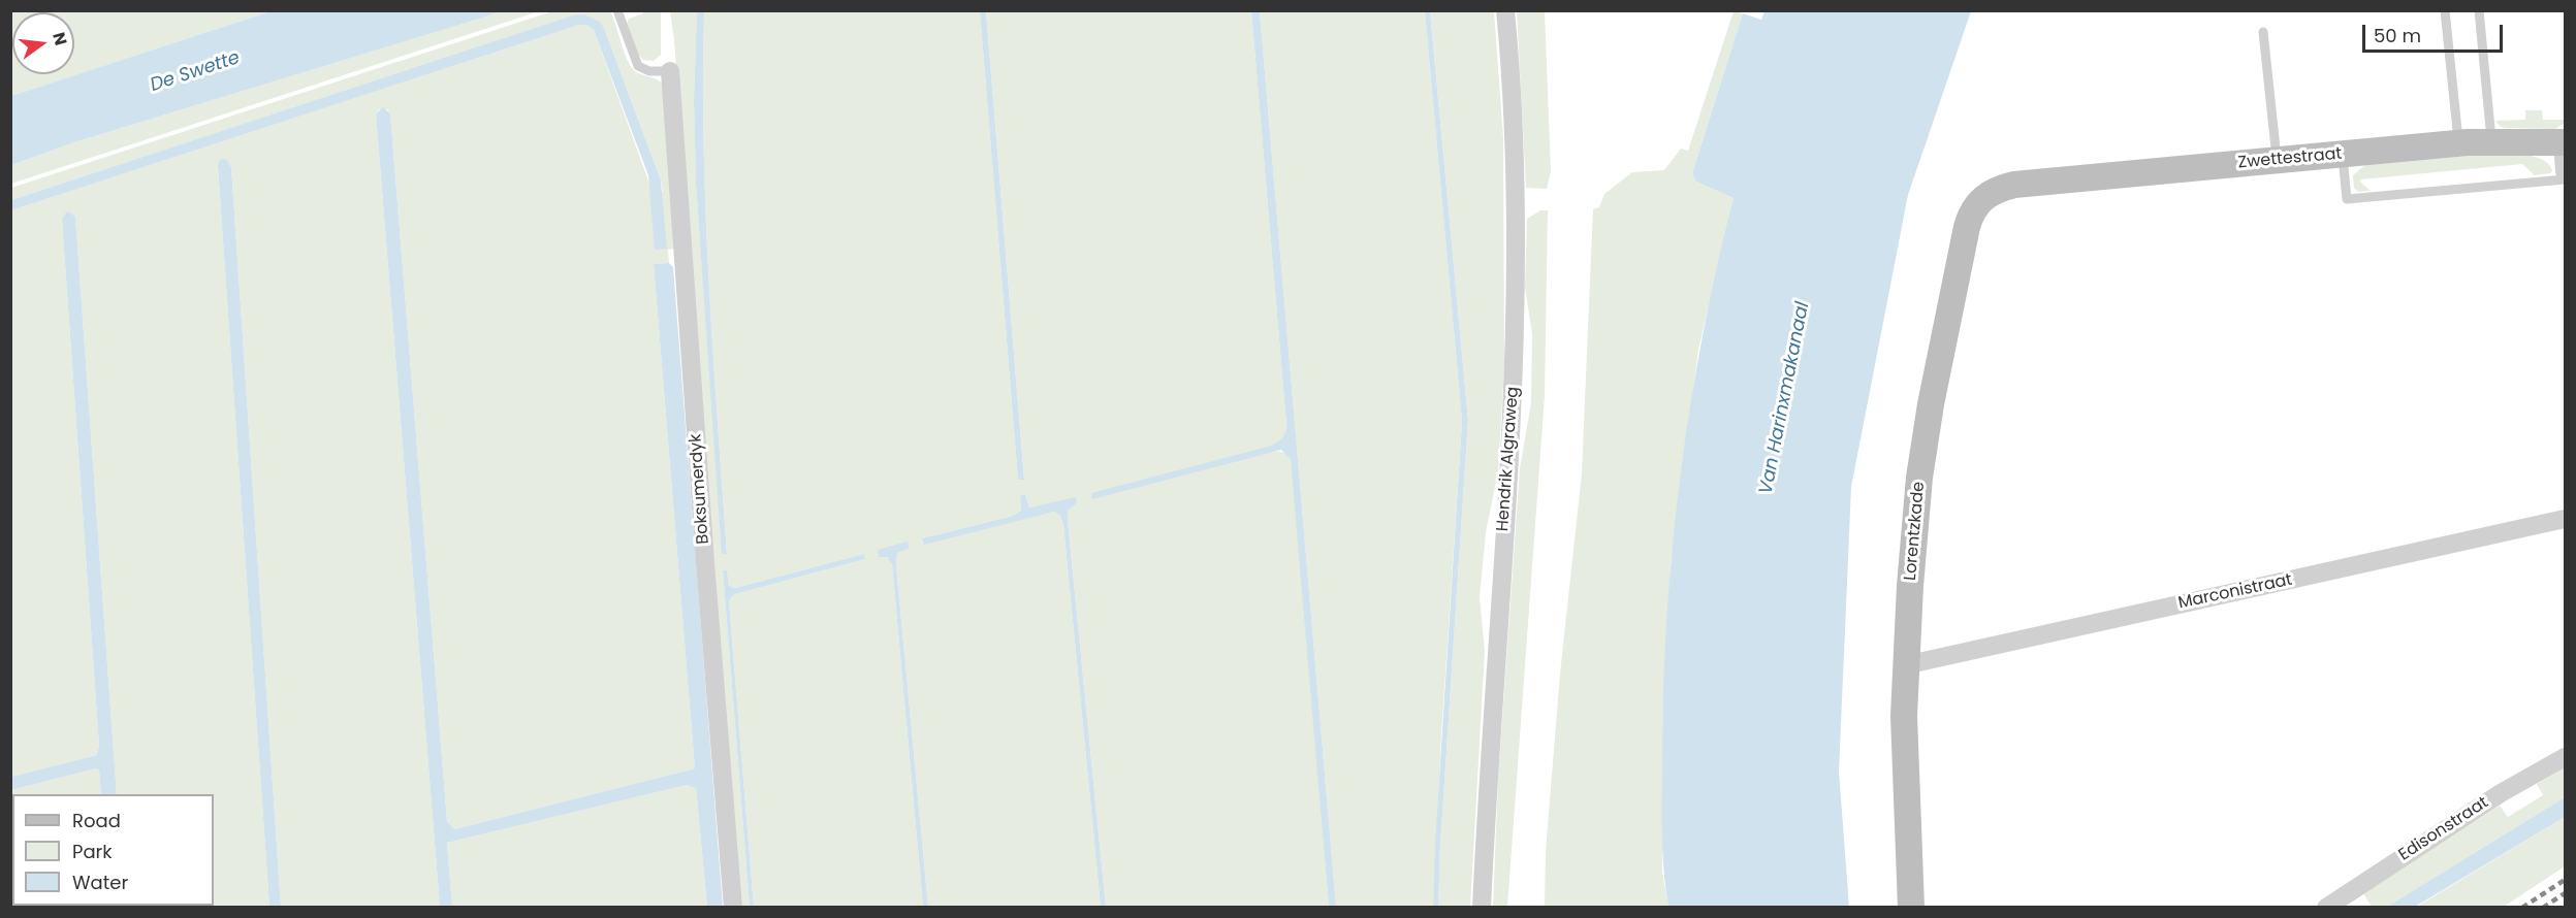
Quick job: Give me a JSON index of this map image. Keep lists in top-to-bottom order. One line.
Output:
{"streets":{"street":["Zwettestraat","Hendrik Algraweg","Boksumerdyk","Lorentzkade","Marconistraat","Edisonstraat"]},"crossings":[["Zwettestraat","Lorentzkade"],["Lorentzkade","Marconistraat"]],"water":["De Swette","Van Harinxmakanaal"],"legend":["Road","Park","Water"],"scale_bar":"50 m","north":"right"}
